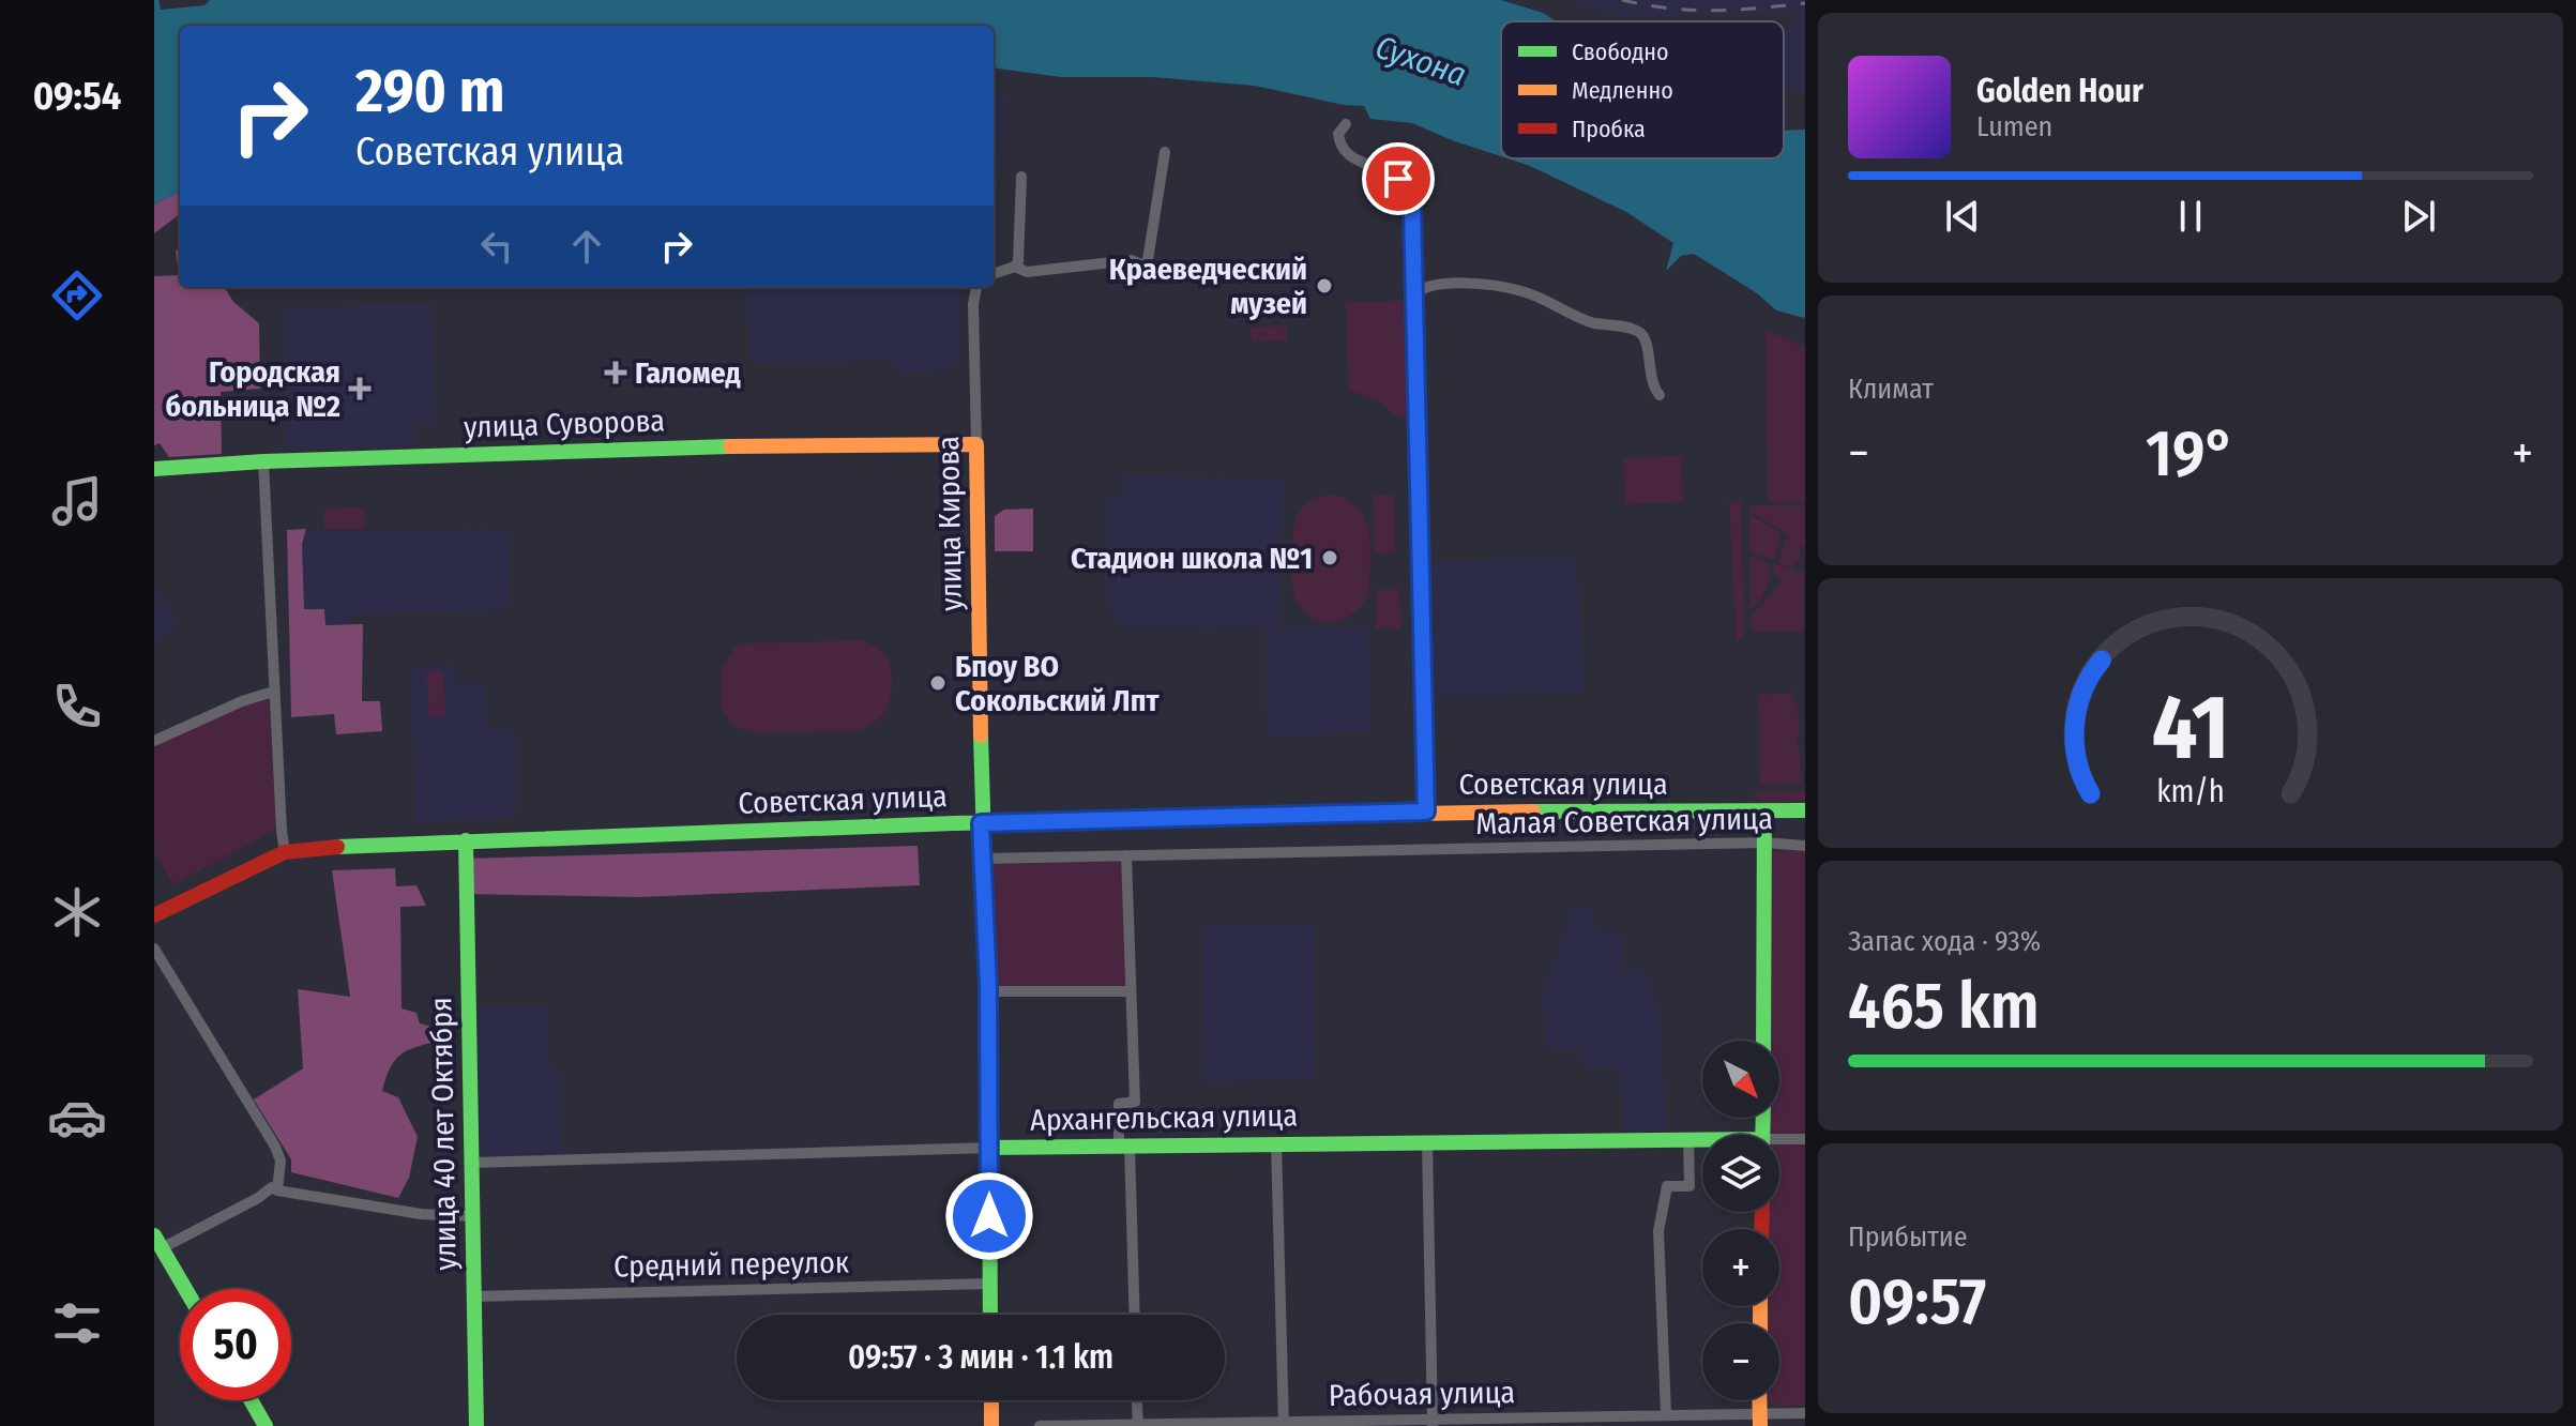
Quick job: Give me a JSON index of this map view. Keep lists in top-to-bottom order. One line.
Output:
{"streets":{"street":["улица Суворова","улица Кирова","Советская улица","Малая Советская улица","Архангельская улица","улица 40 лет Октября","Средний переулок","Рабочая улица"]},"crossings":[["улица Суворова","улица Кирова"],["улица Кирова","Советская улица"],["улица Кирова","Малая Советская улица"],["улица Кирова","Архангельская улица"],["улица Кирова","Средний переулок"],["Советская улица","улица 40 лет Октября"],["Архангельская улица","улица 40 лет Октября"],["улица 40 лет Октября","Средний переулок"]],"water":["Сухона"],"places":{"other":["Краеведческий музей","Стадион школа №1","Бпоу ВО Сокольский Лпт"],"health":["Галомед","Городская больница №2"]},"legend":["Свободно","Медленно","Пробка"],"north":"bottom right","page":{"tabs":"09:54","turn":["290 m","Советская улица"],"song":["Golden Hour","Lumen"],"tile":["Климат",["Запас хода · 93%","465 km"],["Прибытие","09:57"]],"heat":["−","19°","+"],"map_buttons":["+","−"],"limit":"50","trip":"09:57 · 3 мин · 1.1 km","gauge":["41","km/h"]}}
